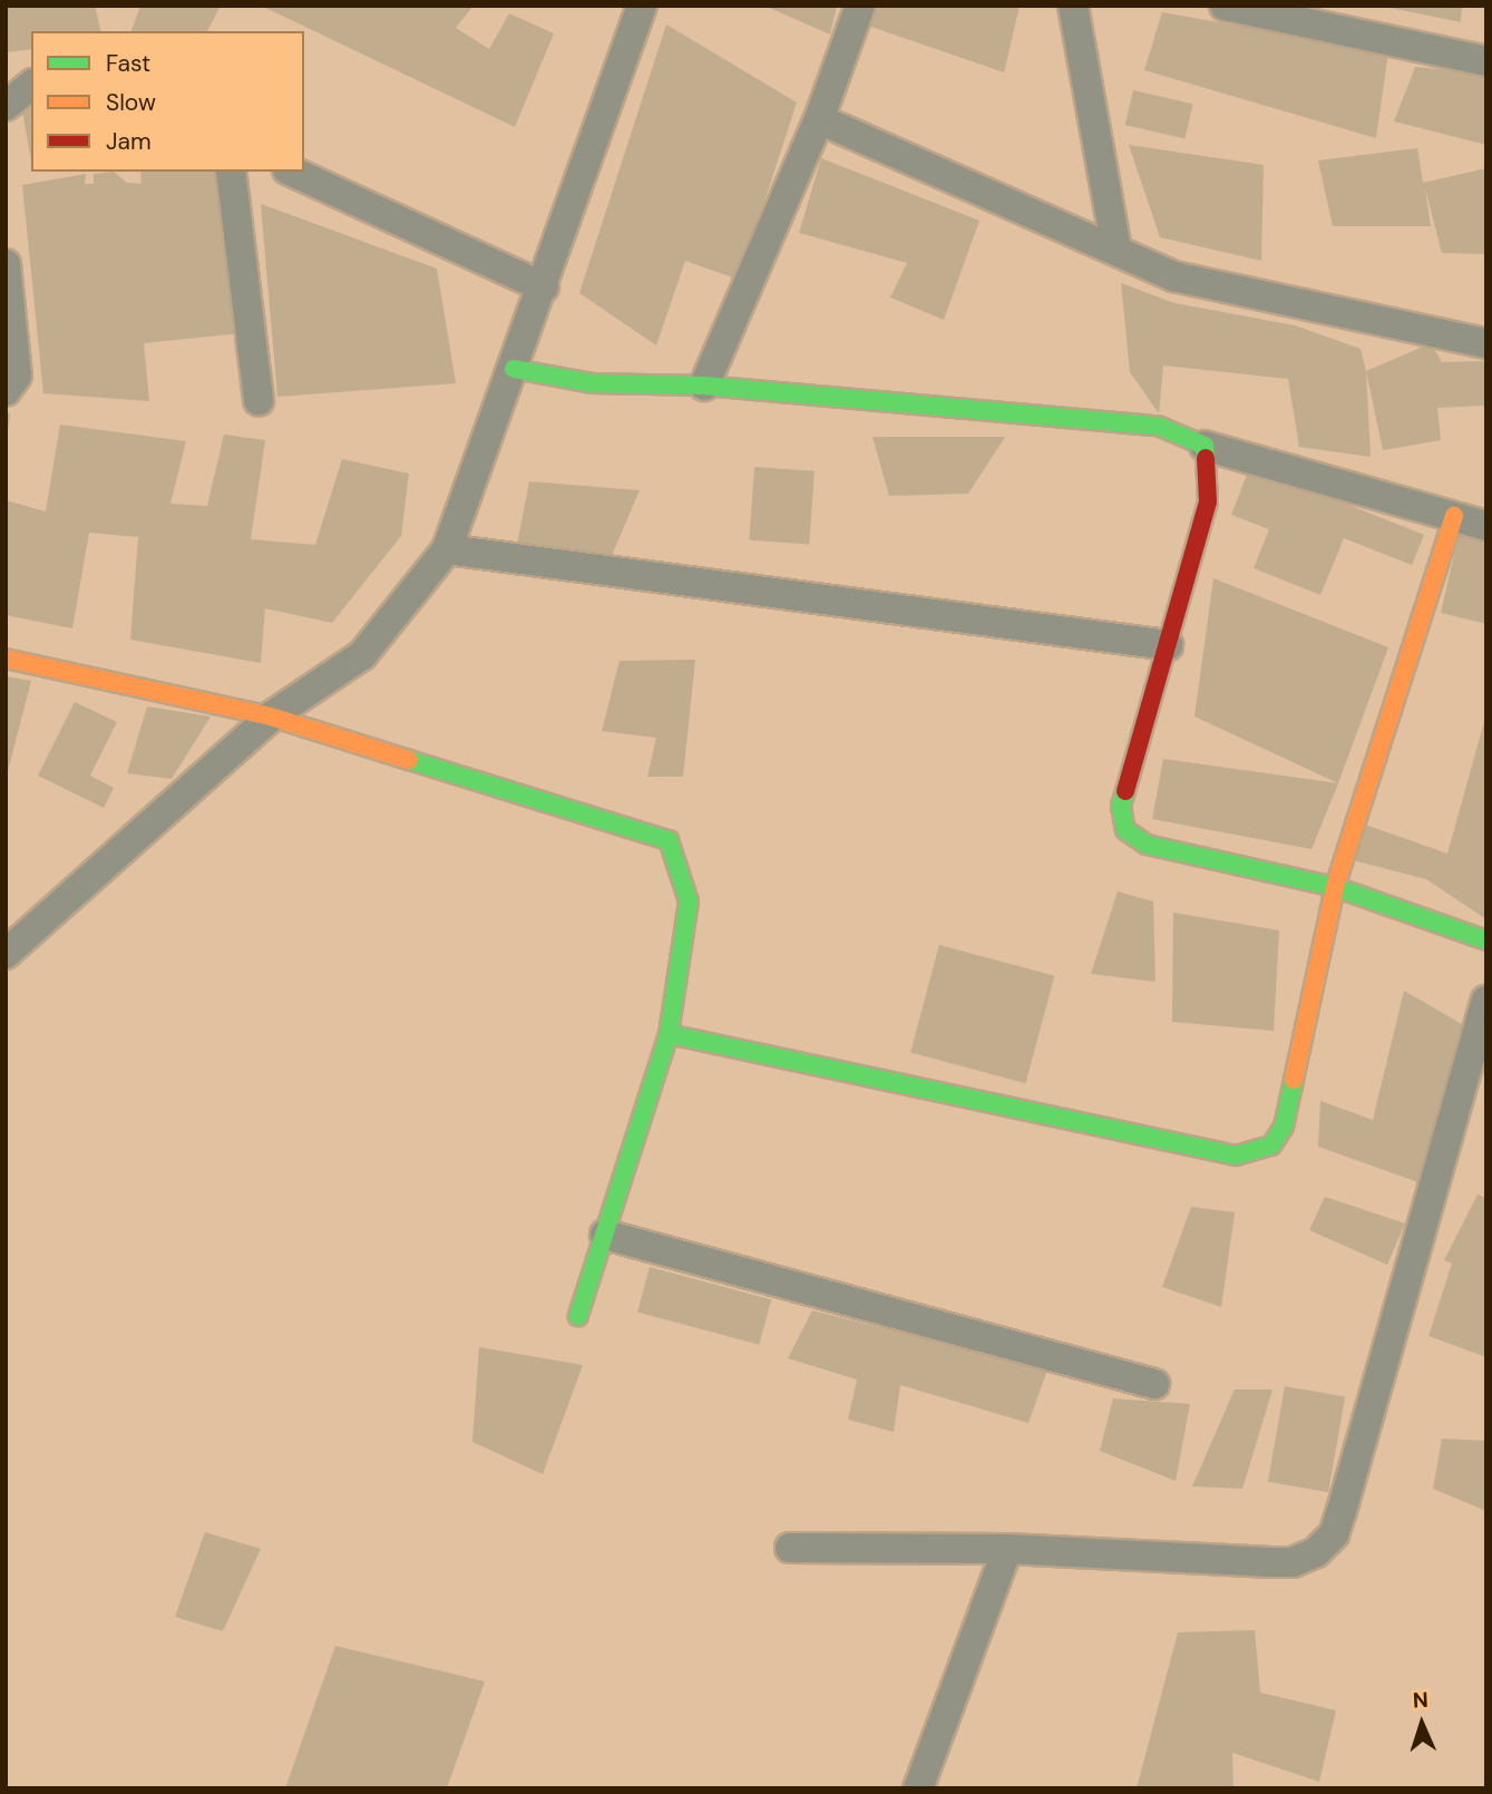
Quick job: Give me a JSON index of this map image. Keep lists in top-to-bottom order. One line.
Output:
{"legend":["Fast","Slow","Jam"],"north":"top"}
